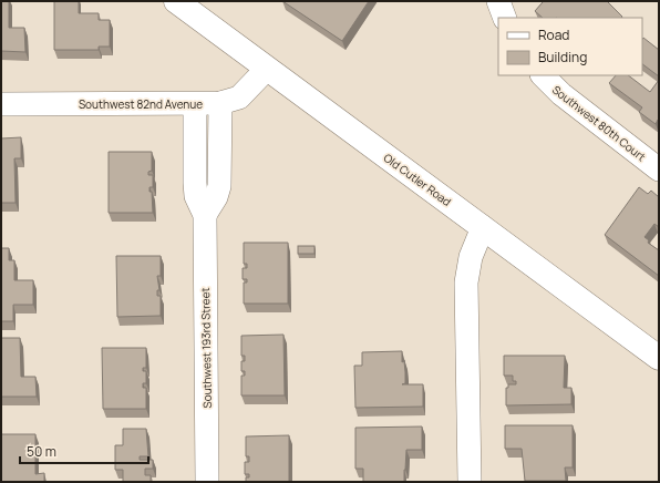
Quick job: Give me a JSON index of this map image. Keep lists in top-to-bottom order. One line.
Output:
{"streets":{"main road":["Old Cutler Road"],"street":["Southwest 82nd Avenue","Southwest 80th Court","Southwest 193rd Street"]},"crossings":[["Southwest 82nd Avenue","Old Cutler Road"],["Southwest 82nd Avenue","Southwest 193rd Street"]],"legend":["Road","Building"],"scale_bar":"50 m"}
